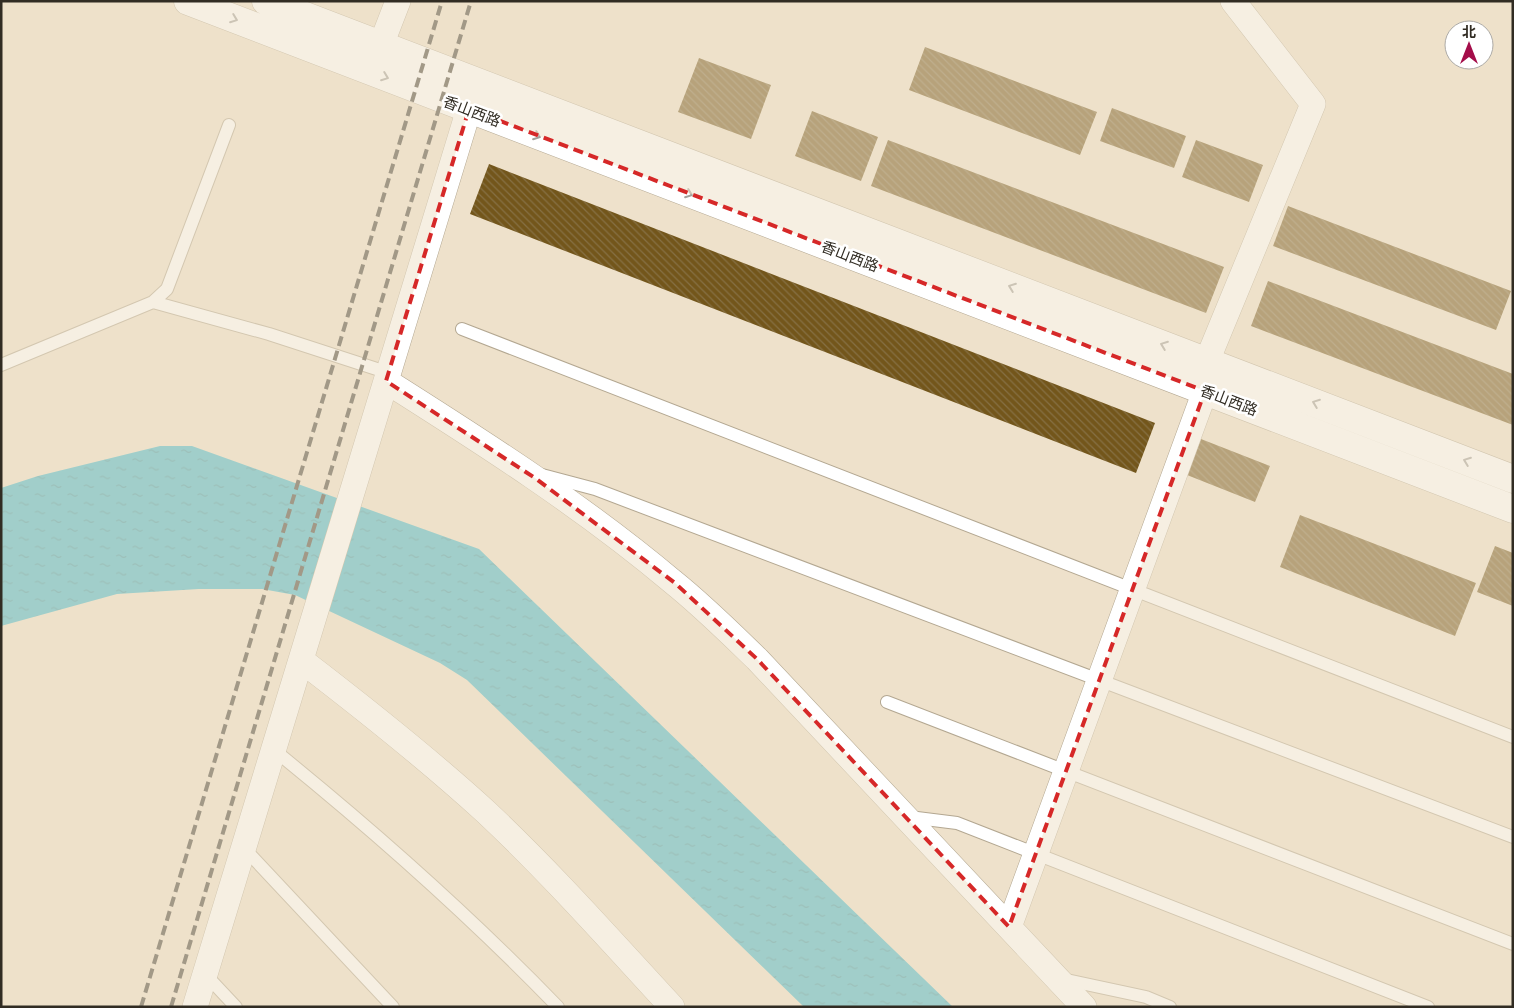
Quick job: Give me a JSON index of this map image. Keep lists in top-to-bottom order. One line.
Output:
{"streets":{"main road":["香山西路"]},"north":"top"}
